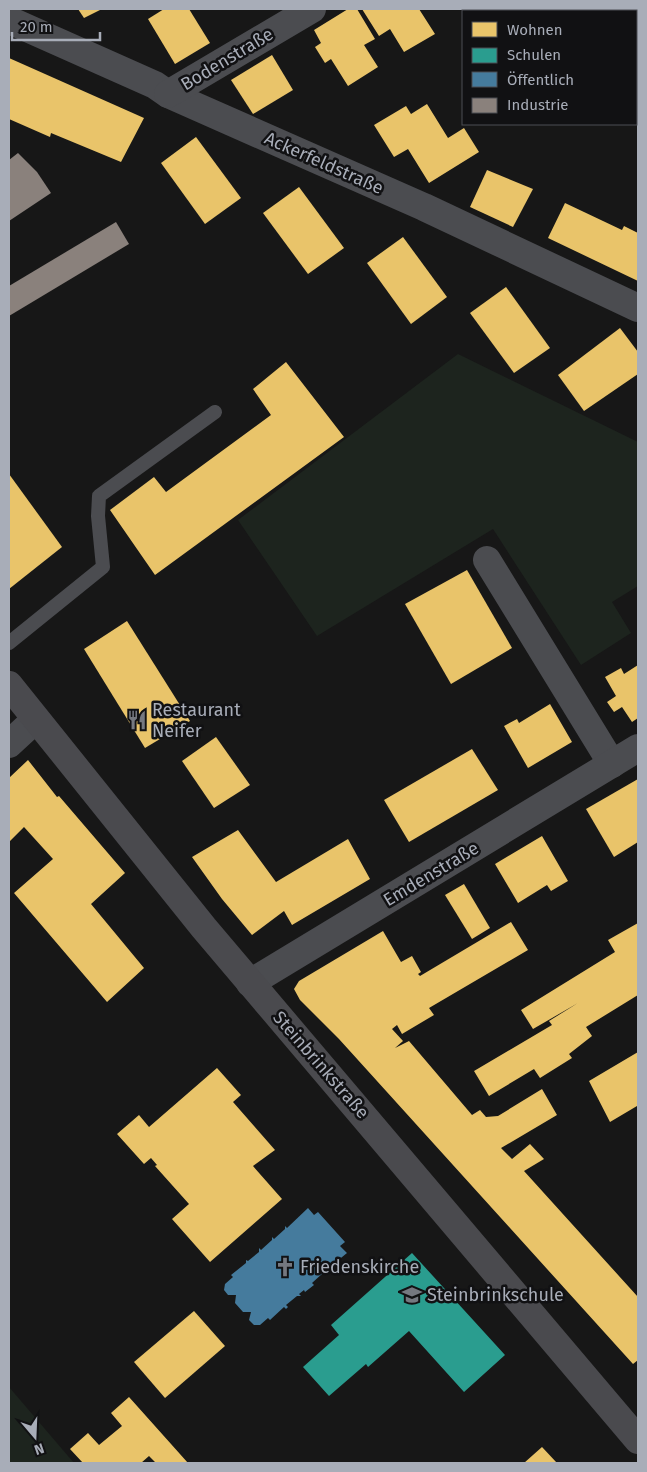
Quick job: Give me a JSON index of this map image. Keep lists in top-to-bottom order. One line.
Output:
{"streets":{"street":["Bodenstraße","Ackerfeldstraße","Emdenstraße","Steinbrinkstraße"]},"crossings":[["Bodenstraße","Ackerfeldstraße"],["Emdenstraße","Steinbrinkstraße"]],"places":{"restaurant":["Restaurant Neifer"],"church":["Friedenskirche"],"school or university":["Steinbrinkschule"]},"legend":["Wohnen","Schulen","Öffentlich","Industrie"],"scale_bar":"20 m","north":"bottom"}
